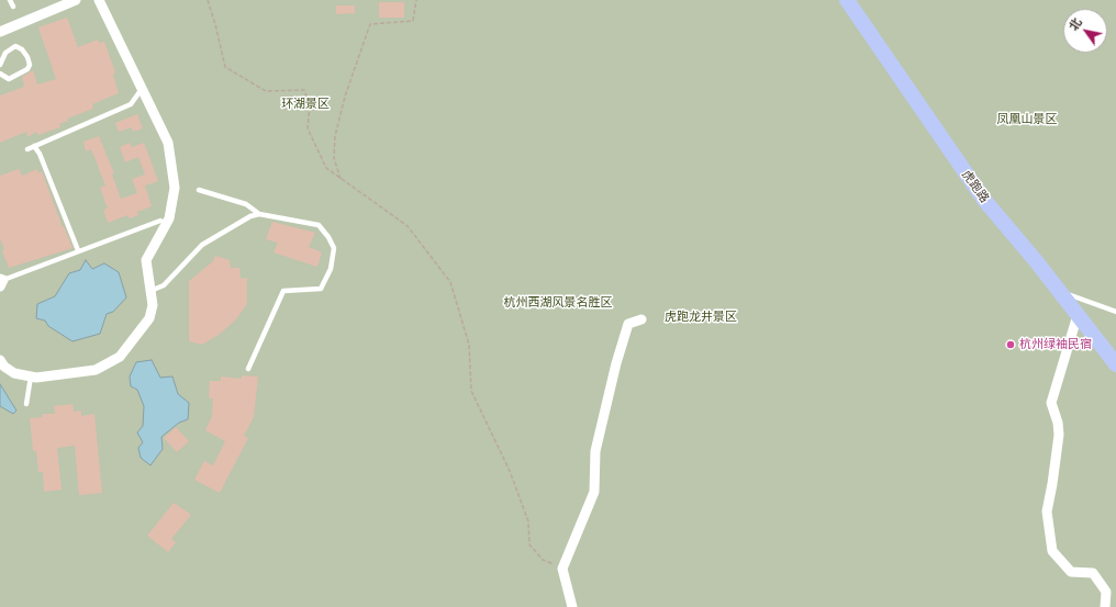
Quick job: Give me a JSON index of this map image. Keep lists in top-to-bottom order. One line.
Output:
{"streets":{"main road":["虎跑路"]},"parks":["环湖景区","凤凰山景区","杭州西湖风景名胜区","虎跑龙井景区"],"places":["杭州绿袖民宿"],"north":"top left"}
